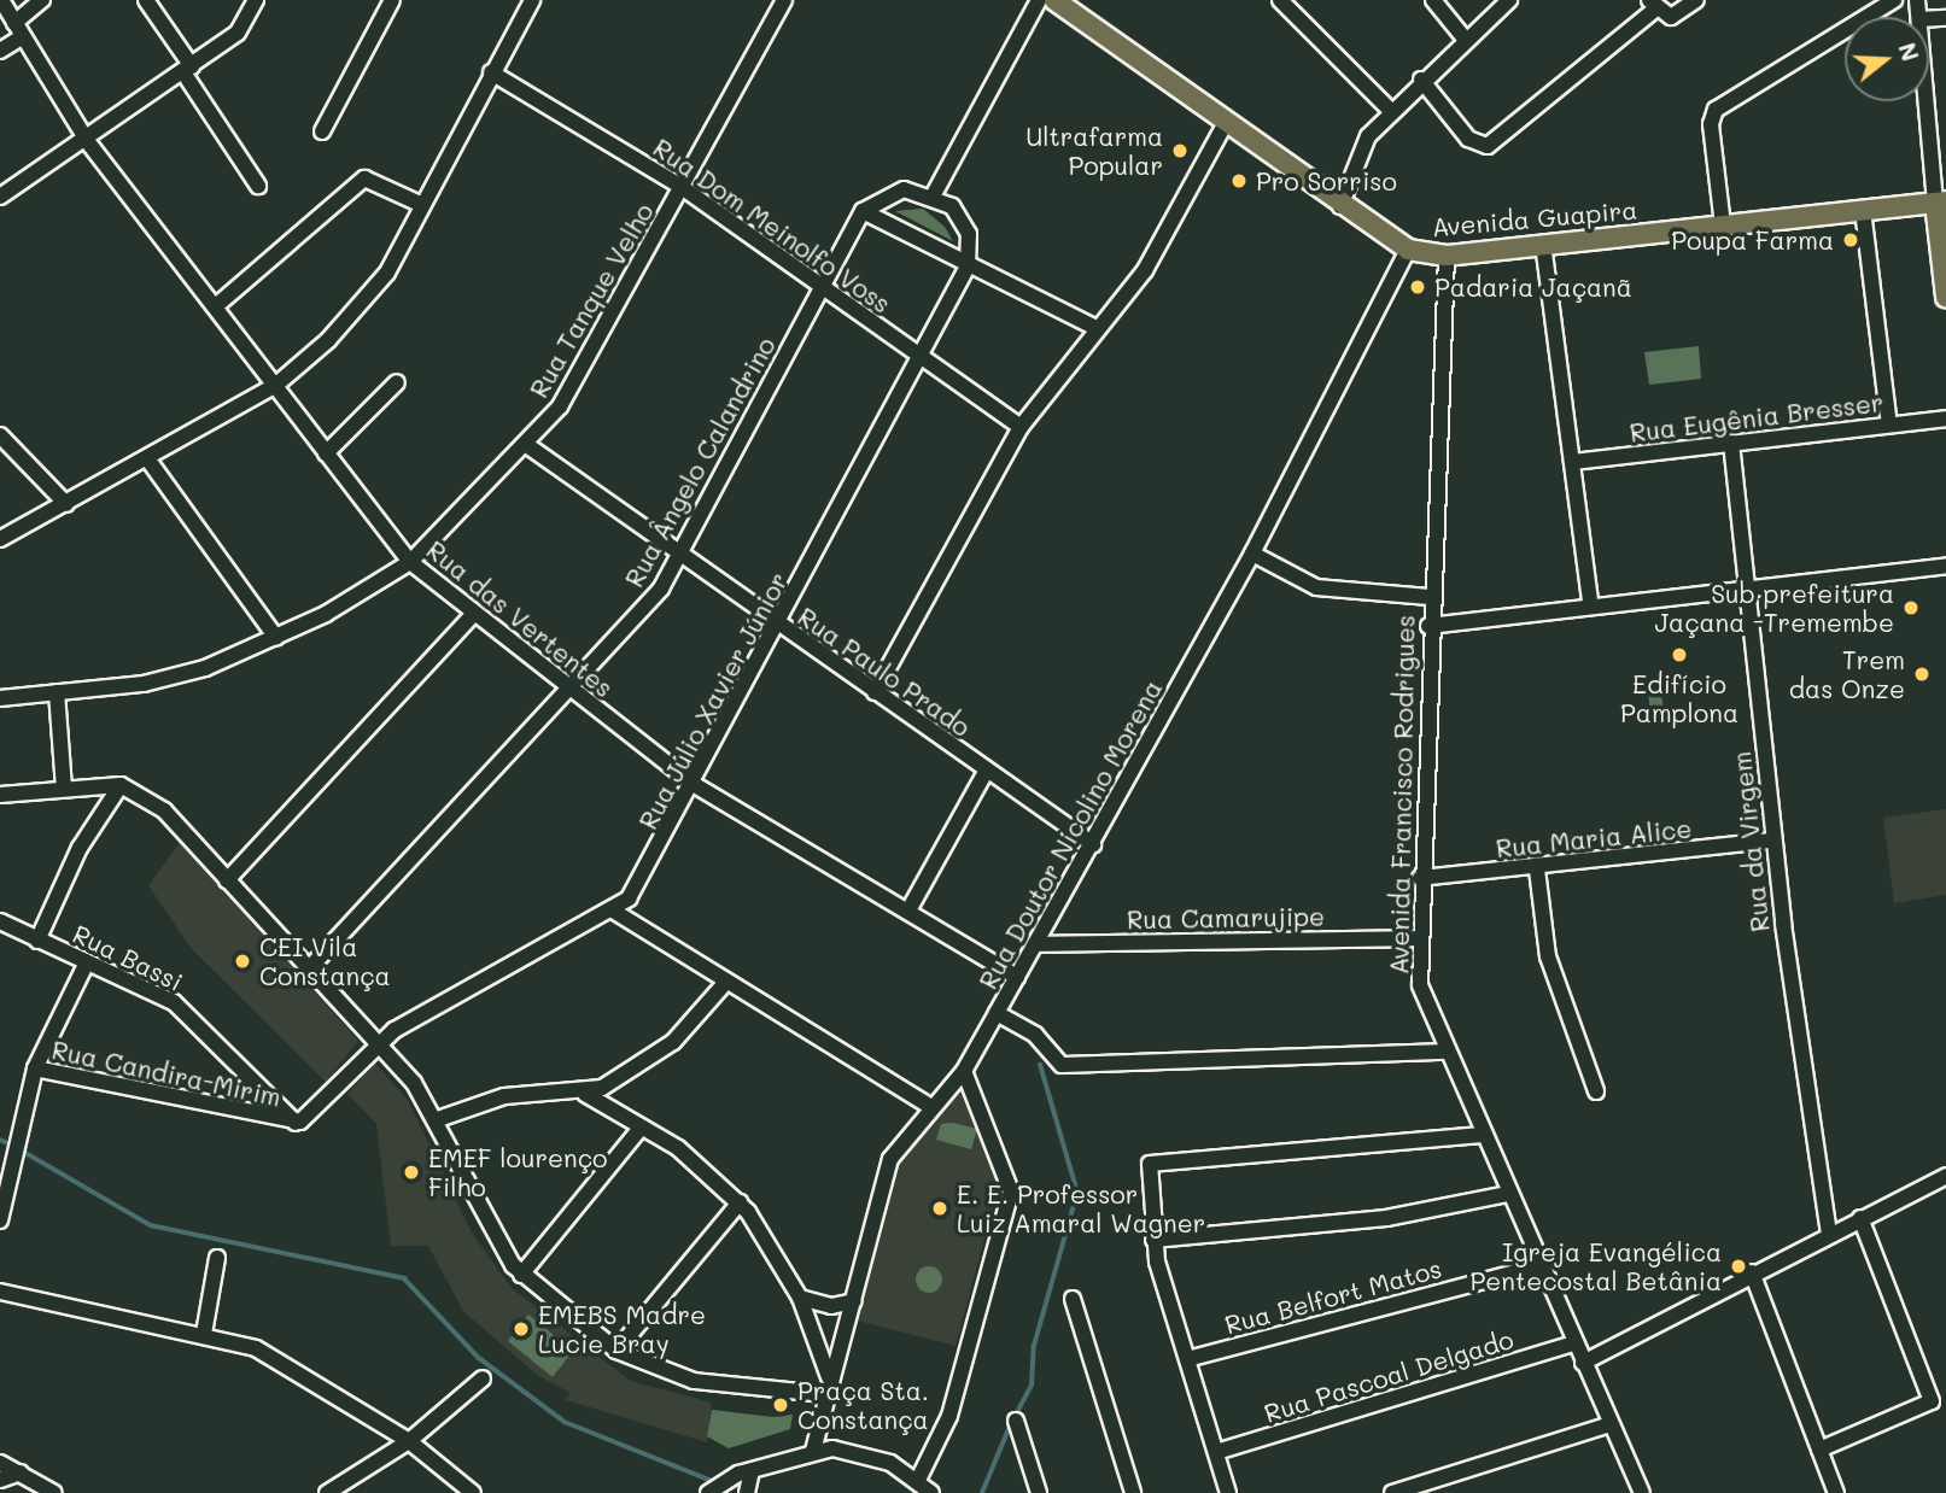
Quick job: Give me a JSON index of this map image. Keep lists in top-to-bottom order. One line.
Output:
{"streets":{"main road":["Avenida Guapira"],"street":["Rua Dom Meinolfo Voss","Rua Tanque Velho","Rua Eugênia Bresser","Rua Ângelo Calandrino","Rua das Vertentes","Rua Paulo Prado","Rua Júlio Xavier Júnior","Avenida Francisco Rodrigues","Rua Doutor Nicolino Morena","Rua Maria Alice","Rua da Virgem","Rua Camarujipe","Rua Bassi","Rua Candira-Mirim","Rua Belfort Matos","Rua Pascoal Delgado"]},"crossings":[["Avenida Guapira","Avenida Francisco Rodrigues"],["Avenida Guapira","Rua Doutor Nicolino Morena"],["Rua Dom Meinolfo Voss","Rua Tanque Velho"],["Rua Dom Meinolfo Voss","Rua Ângelo Calandrino"],["Rua Dom Meinolfo Voss","Rua Júlio Xavier Júnior"],["Rua Tanque Velho","Rua das Vertentes"],["Rua Tanque Velho","Rua Paulo Prado"],["Rua Eugênia Bresser","Rua da Virgem"],["Rua Ângelo Calandrino","Rua das Vertentes"],["Rua Ângelo Calandrino","Rua Paulo Prado"],["Rua das Vertentes","Rua Júlio Xavier Júnior"],["Rua das Vertentes","Rua Doutor Nicolino Morena"],["Rua Paulo Prado","Rua Júlio Xavier Júnior"],["Rua Paulo Prado","Rua Doutor Nicolino Morena"],["Rua Júlio Xavier Júnior","Rua Bassi"],["Rua Júlio Xavier Júnior","Rua Candira-Mirim"],["Avenida Francisco Rodrigues","Rua Maria Alice"],["Avenida Francisco Rodrigues","Rua Camarujipe"],["Avenida Francisco Rodrigues","Rua Belfort Matos"],["Avenida Francisco Rodrigues","Rua Pascoal Delgado"],["Rua Doutor Nicolino Morena","Rua Camarujipe"],["Rua Maria Alice","Rua da Virgem"],["Rua Bassi","Rua Candira-Mirim"]],"places":["Ultrafarma Popular","Pro Sorriso","Poupa Farma","Padaria Jaçanã","Sub prefeitura Jaçana -Tremembe","Edifício Pamplona","Trem das Onze","CEI Vila Constança","EMEF lourenço Filho","E. E. Professor Luiz Amaral Wagner","Igreja Evangélica Pentecostal Betânia","EMEBS Madre Lucie Bray","Praça Sta. Constança"],"north":"right"}
